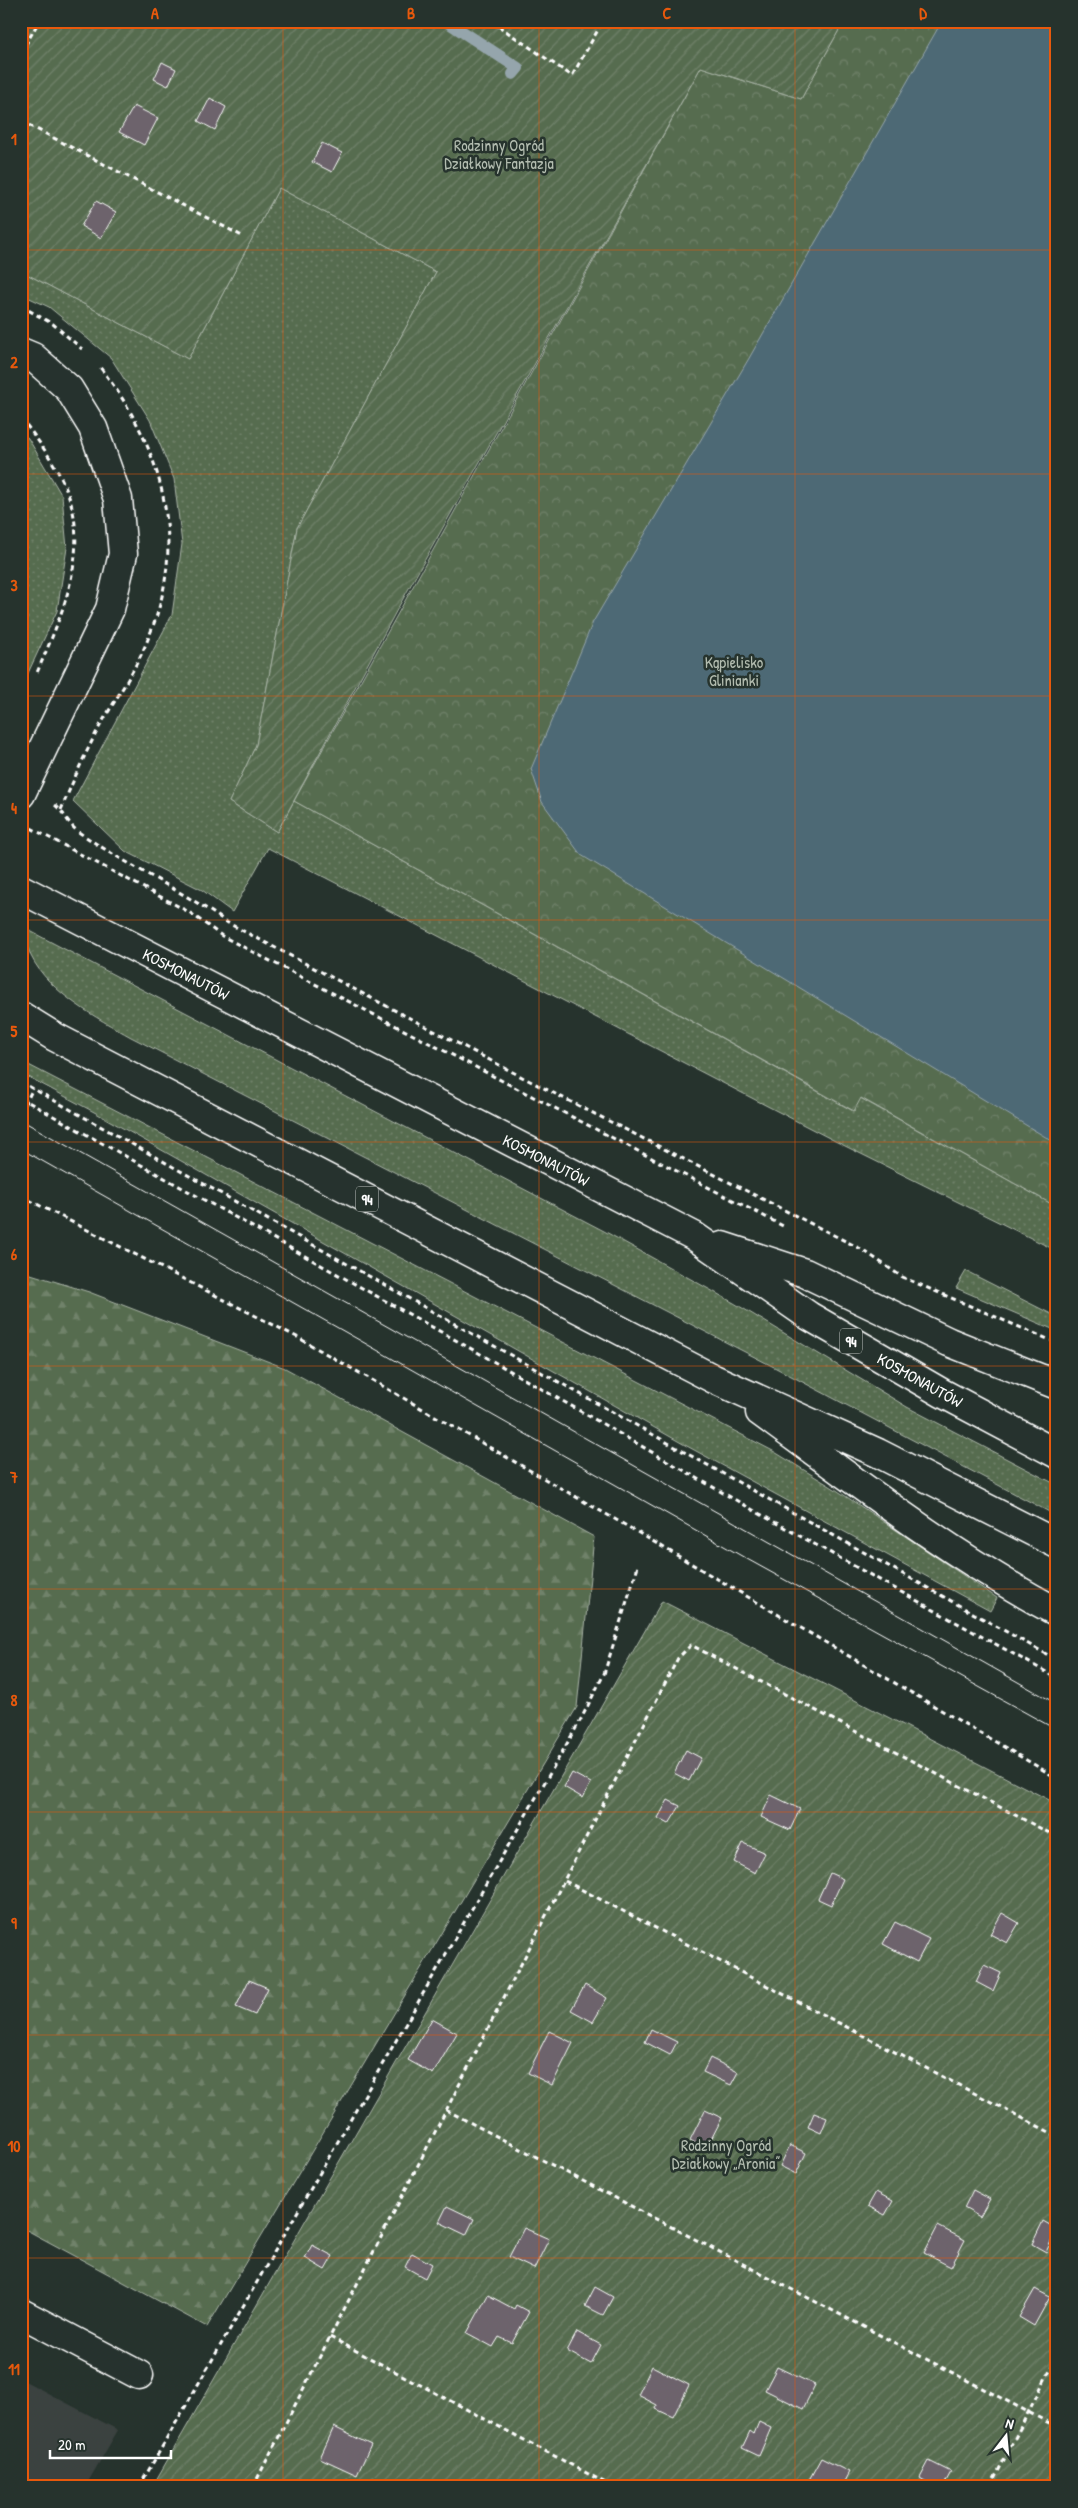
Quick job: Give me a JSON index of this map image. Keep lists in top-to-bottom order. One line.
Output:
{"streets":{"main road":["KOSMONAUTÓW","94"]},"parks":["Rodzinny Ogród Działkowy Fantazja","Kąpielisko Glinianki","Rodzinny Ogród Działkowy „Aronia”"],"scale_bar":"20 m","north":"top","grid":{"columns":["A","B","C","D"],"rows":["1","2","3","4","5","6","7","8","9","10","11"]}}
